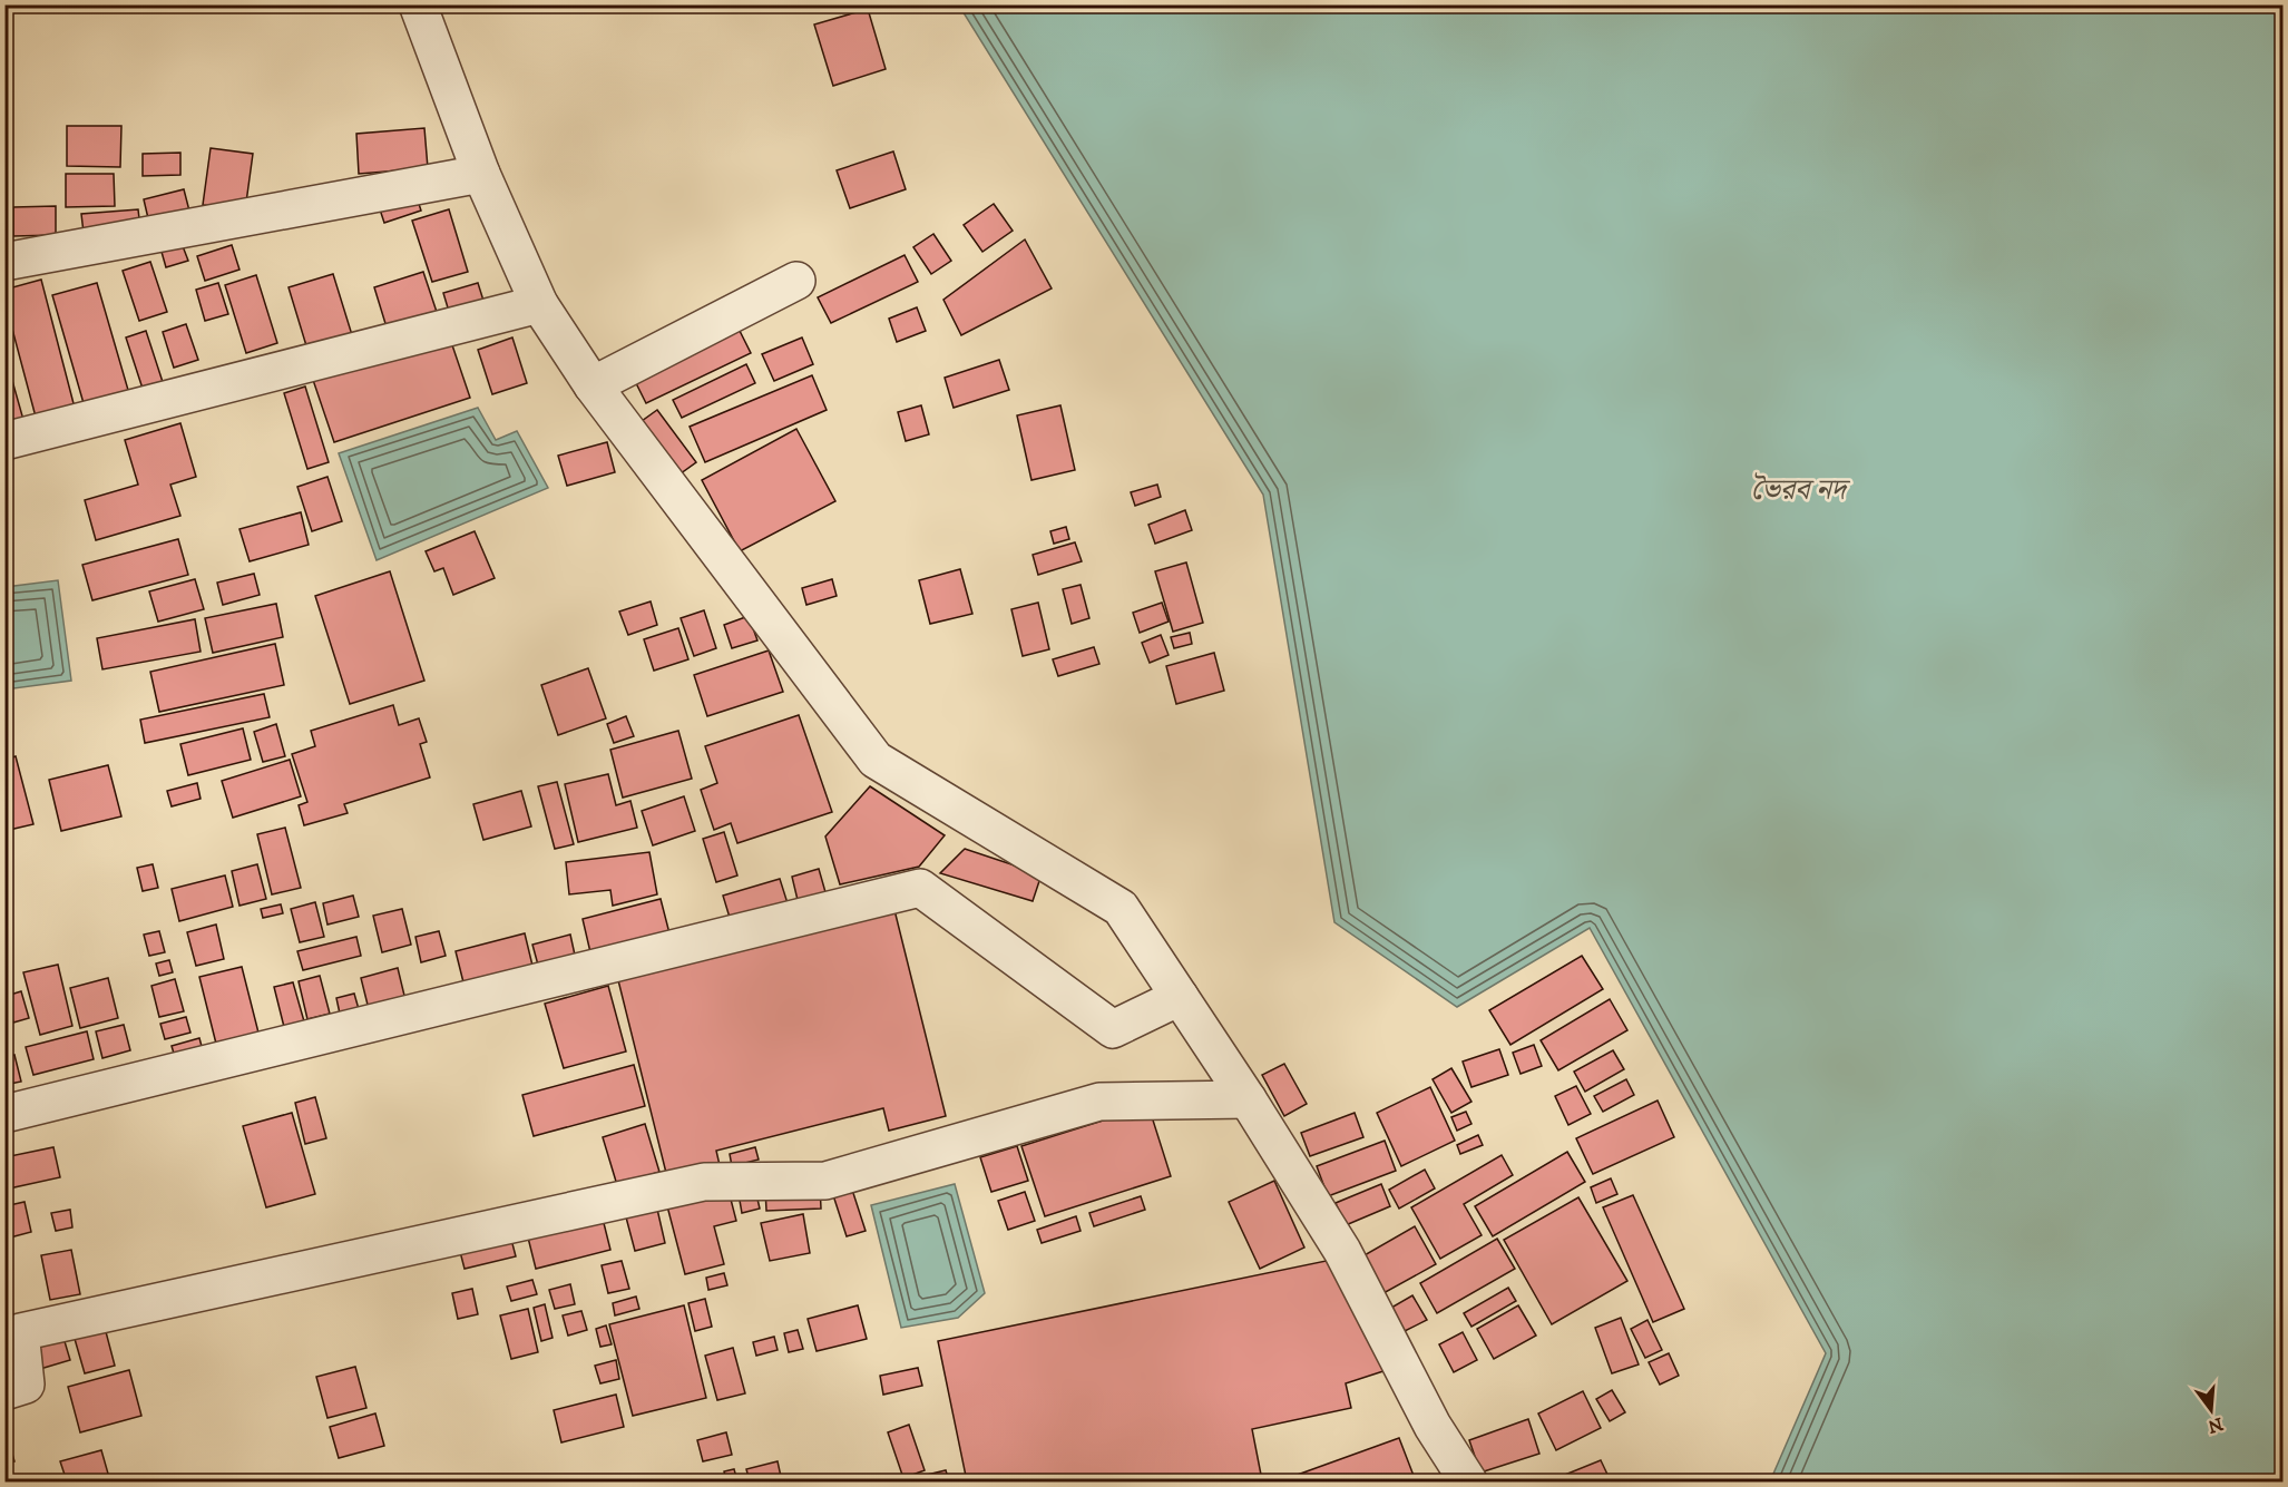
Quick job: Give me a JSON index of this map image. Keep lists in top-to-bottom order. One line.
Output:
{"water":["ভৈরব নদ"],"north":"bottom"}
